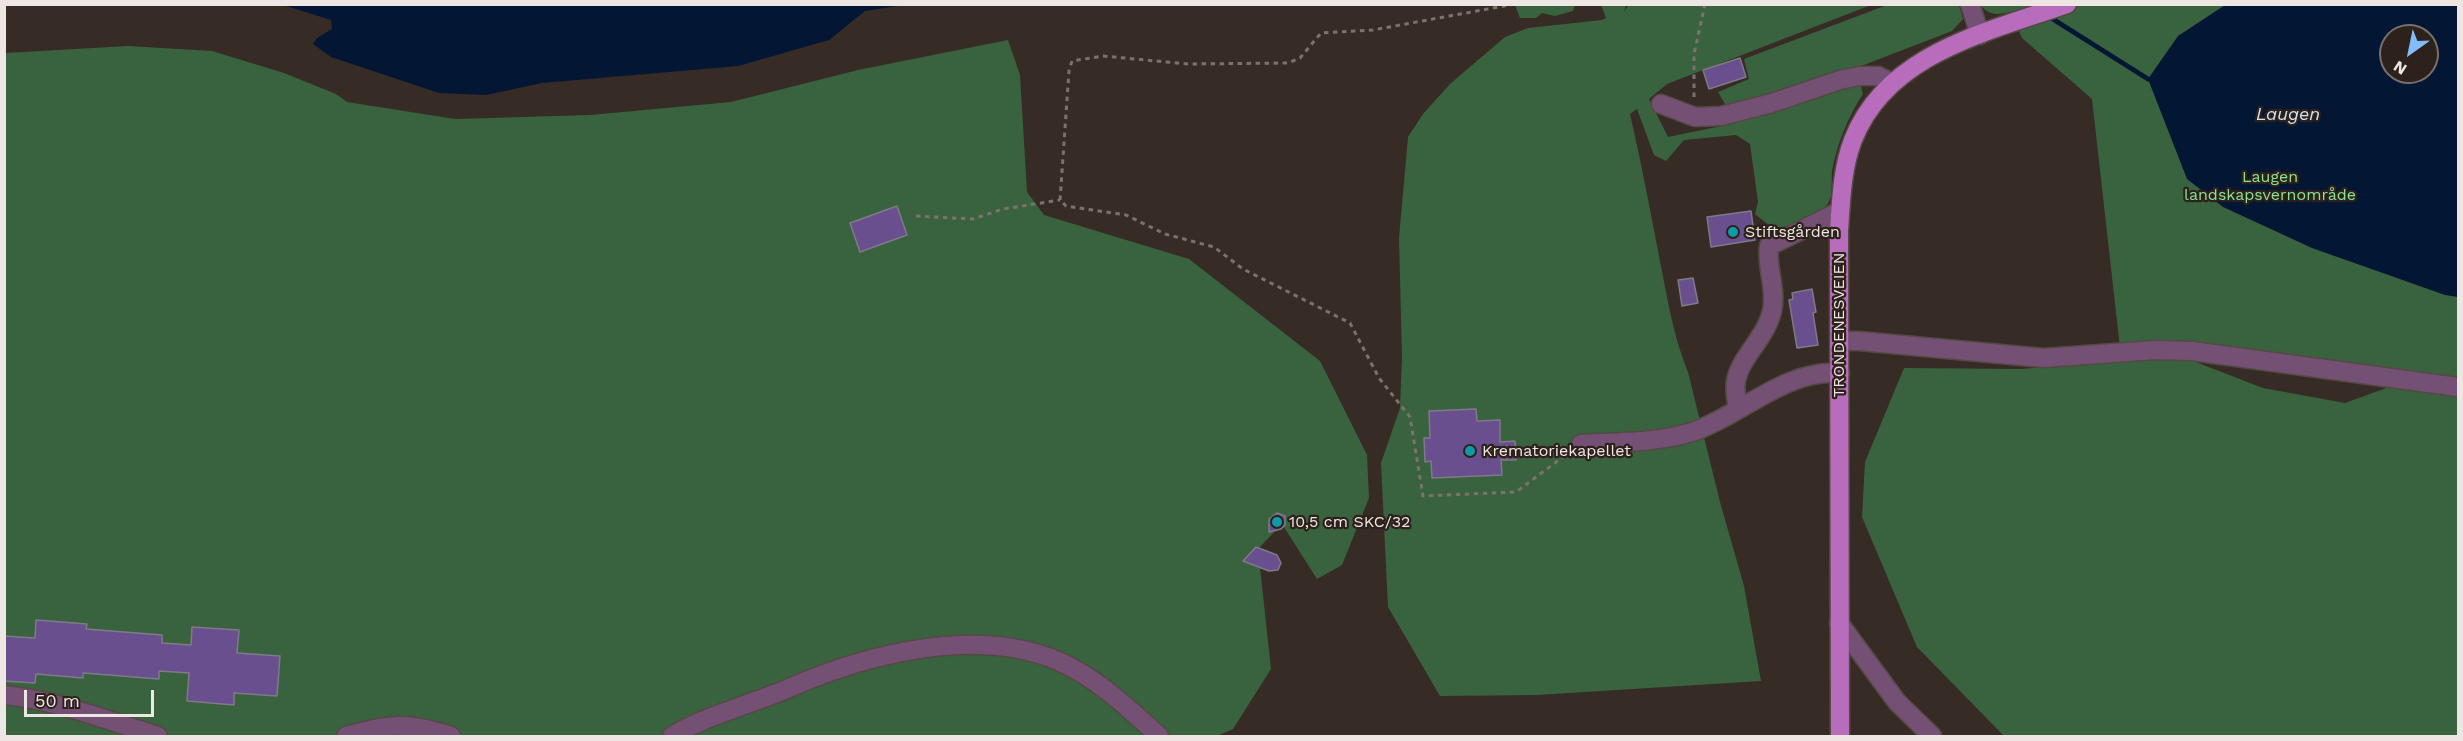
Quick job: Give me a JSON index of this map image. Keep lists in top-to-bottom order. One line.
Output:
{"streets":{"main road":["TRONDENESVEIEN"]},"water":["Laugen"],"parks":["Laugen landskapsvernområde"],"places":["Stiftsgården","Krematoriekapellet","10,5 cm SKC/32"],"scale_bar":"50 m","north":"bottom left"}
